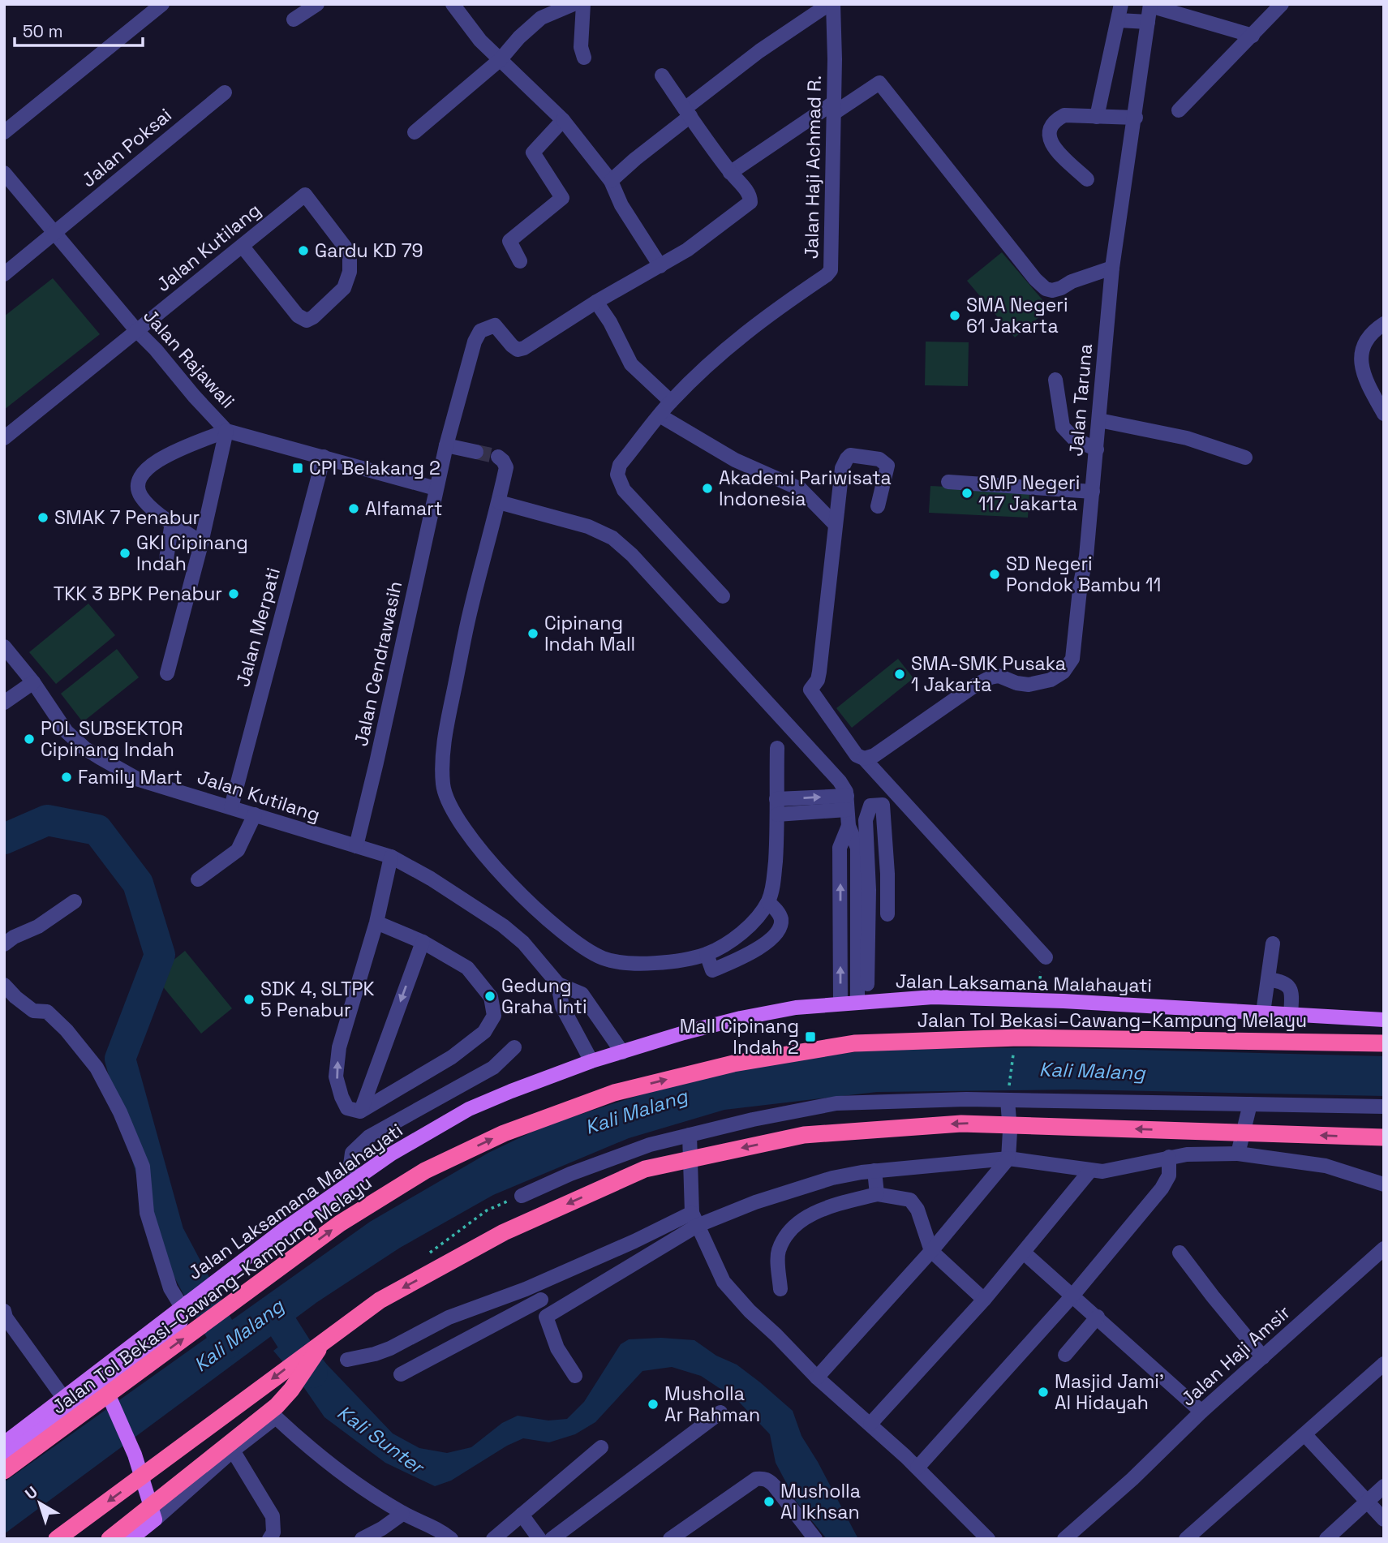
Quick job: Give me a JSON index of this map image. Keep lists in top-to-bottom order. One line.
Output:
{"streets":{"highway":["Jalan Tol Bekasi–Cawang–Kampung Melayu"],"main road":["Jalan Laksamana Malahayati"],"street":["Jalan Poksai","Jalan Haji Achmad R.","Jalan Kutilang","Jalan Rajawali","Jalan Taruna","Jalan Merpati","Jalan Cendrawasih","Jalan Haji Amsir"]},"crossings":[["Jalan Poksai","Jalan Rajawali"],["Jalan Kutilang","Jalan Rajawali"],["Jalan Kutilang","Jalan Merpati"],["Jalan Kutilang","Jalan Cendrawasih"],["Jalan Rajawali","Jalan Merpati"],["Jalan Rajawali","Jalan Cendrawasih"]],"water":["Kali Malang","Kali Sunter"],"places":{"other":["Gardu KD 79","SMA Negeri 61 Jakarta","Akademi Pariwisata Indonesia","SMP Negeri 117 Jakarta","Alfamart","SMAK 7 Penabur","GKI Cipinang Indah","SD Negeri Pondok Bambu 11","TKK 3 BPK Penabur","Cipinang Indah Mall","SMA-SMK Pusaka 1 Jakarta","POL SUBSEKTOR Cipinang Indah","Family Mart","Gedung Graha Inti","SDK 4, SLTPK 5 Penabur","Masjid Jami' Al Hidayah","Musholla Ar Rahman","Musholla Al Ikhsan"],"transit":["CPI Belakang 2","Mall Cipinang Indah 2"]},"scale_bar":"50 m","north":"top left"}
